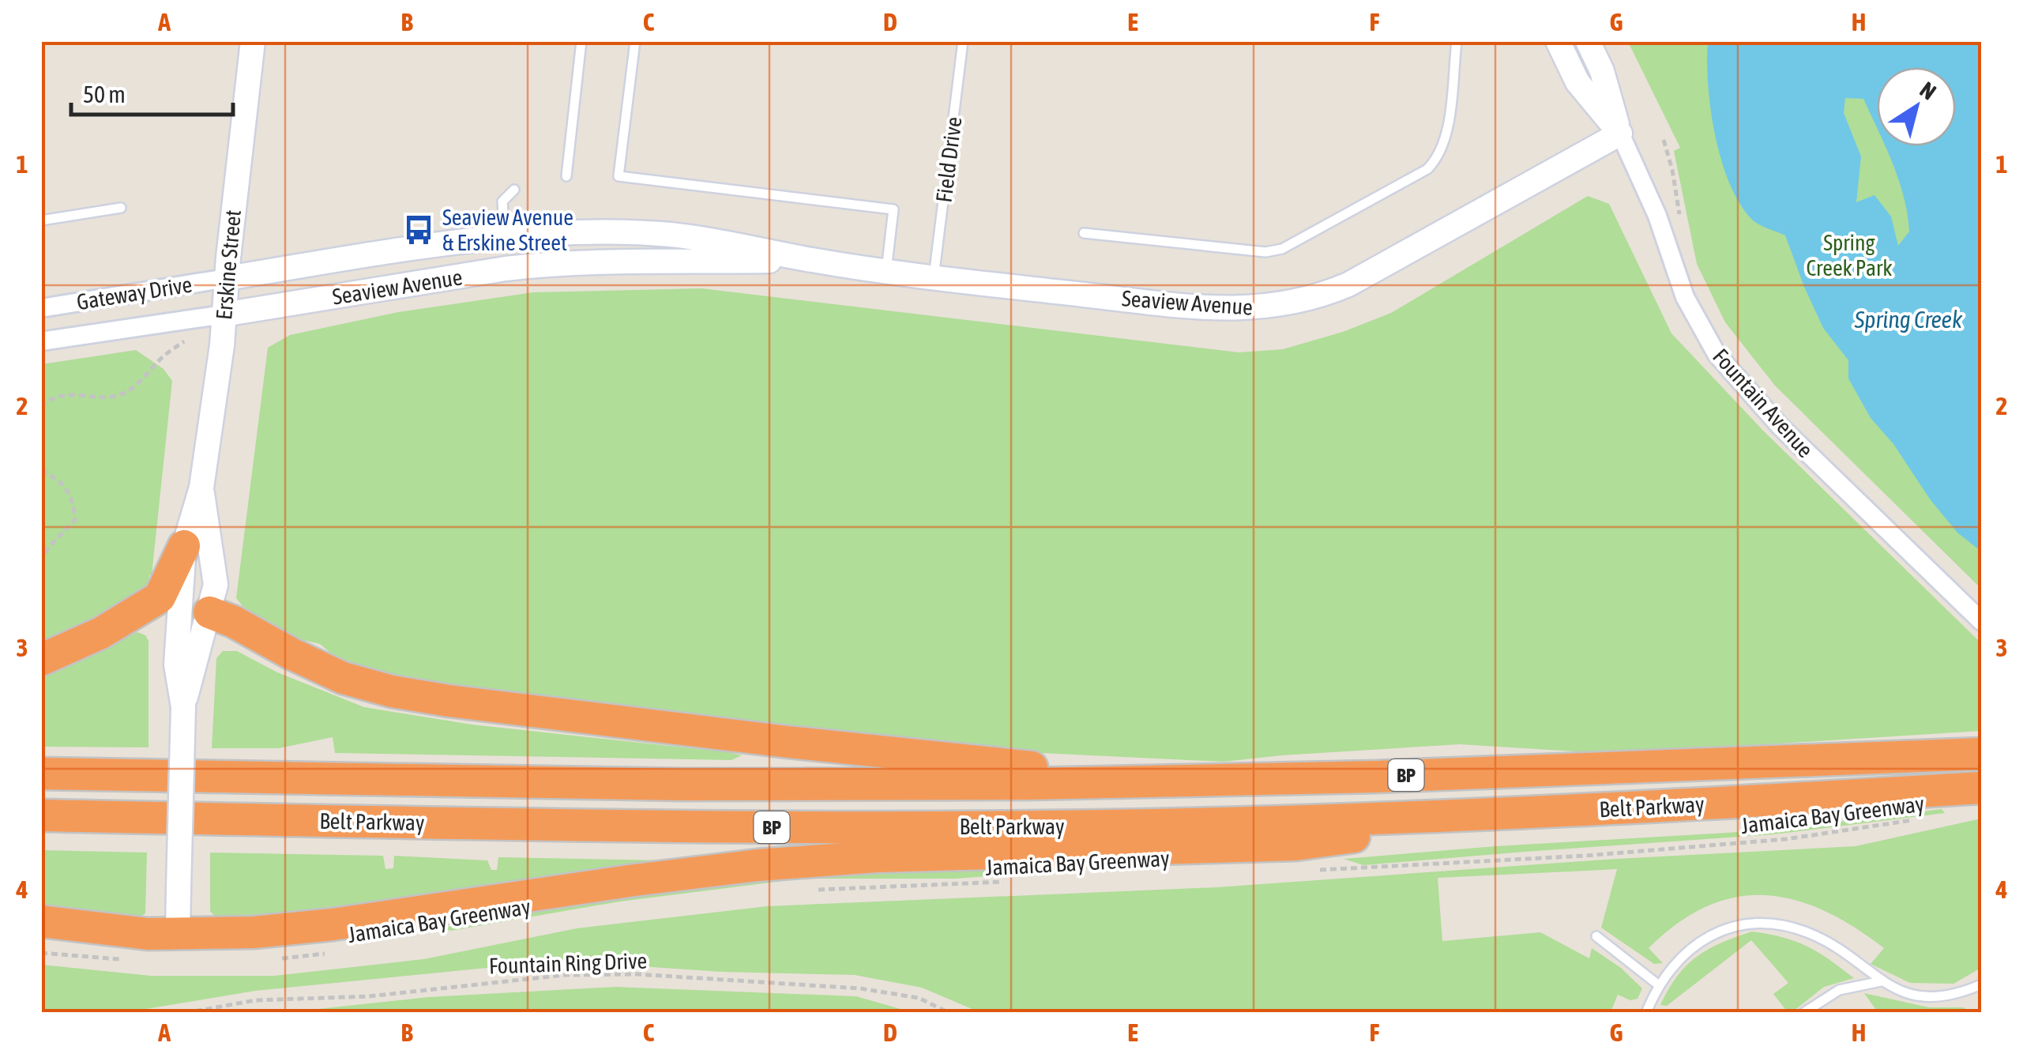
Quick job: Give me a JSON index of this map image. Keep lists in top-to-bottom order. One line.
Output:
{"streets":{"highway":["BP","Belt Parkway"],"main road":["Erskine Street","Seaview Avenue","Fountain Avenue"],"street":["Gateway Drive"],"lane":["Field Drive"],"path":["Jamaica Bay Greenway","Fountain Ring Drive"]},"crossings":[["Field Drive","Seaview Avenue"],["Erskine Street","Seaview Avenue"],["Erskine Street","Gateway Drive"],["Seaview Avenue","Gateway Drive"],["Seaview Avenue","Fountain Avenue"]],"water":["Spring Creek"],"parks":["Spring Creek Park"],"places":{"bus stop":["Seaview Avenue & Erskine Street"]},"scale_bar":"50 m","north":"top right","grid":{"columns":["A","B","C","D","E","F","G","H"],"rows":["1","2","3","4"]}}
